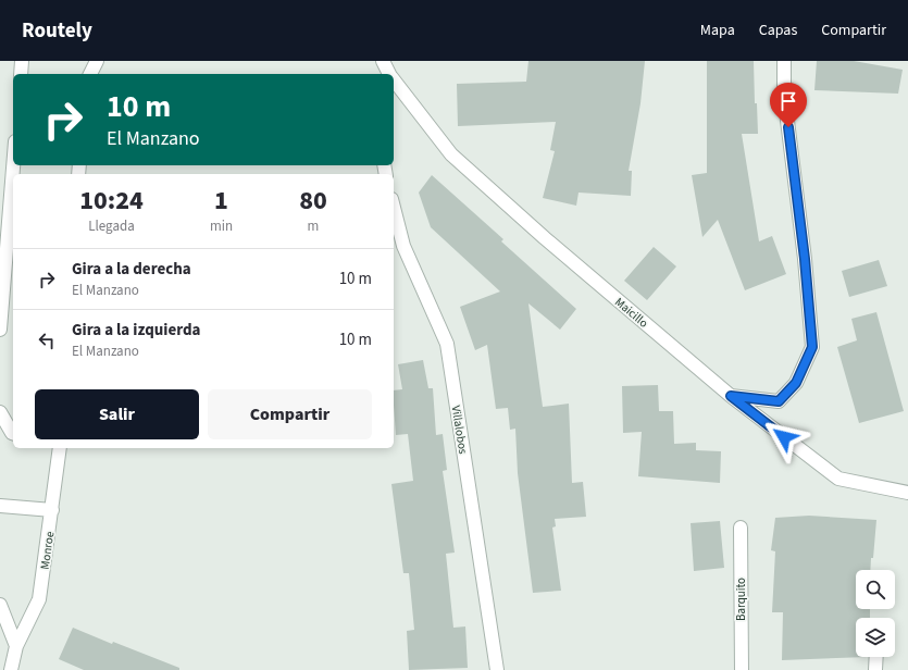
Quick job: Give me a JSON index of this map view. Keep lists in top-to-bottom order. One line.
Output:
{"streets":{"street":["Maicillo","Villalobos","Monroe","Barquito"]},"page":{"header":"Routely","nav":["Mapa","Capas","Compartir"],"turn":["10 m","El Manzano"],"eta":["10:24","Llegada","1","min","80","m"],"list":[{"name":"Gira a la derecha","note":"El Manzano","value":"10 m"},{"name":"Gira a la izquierda","note":"El Manzano","value":"10 m"}],"buttons":["Salir","Compartir"]}}
